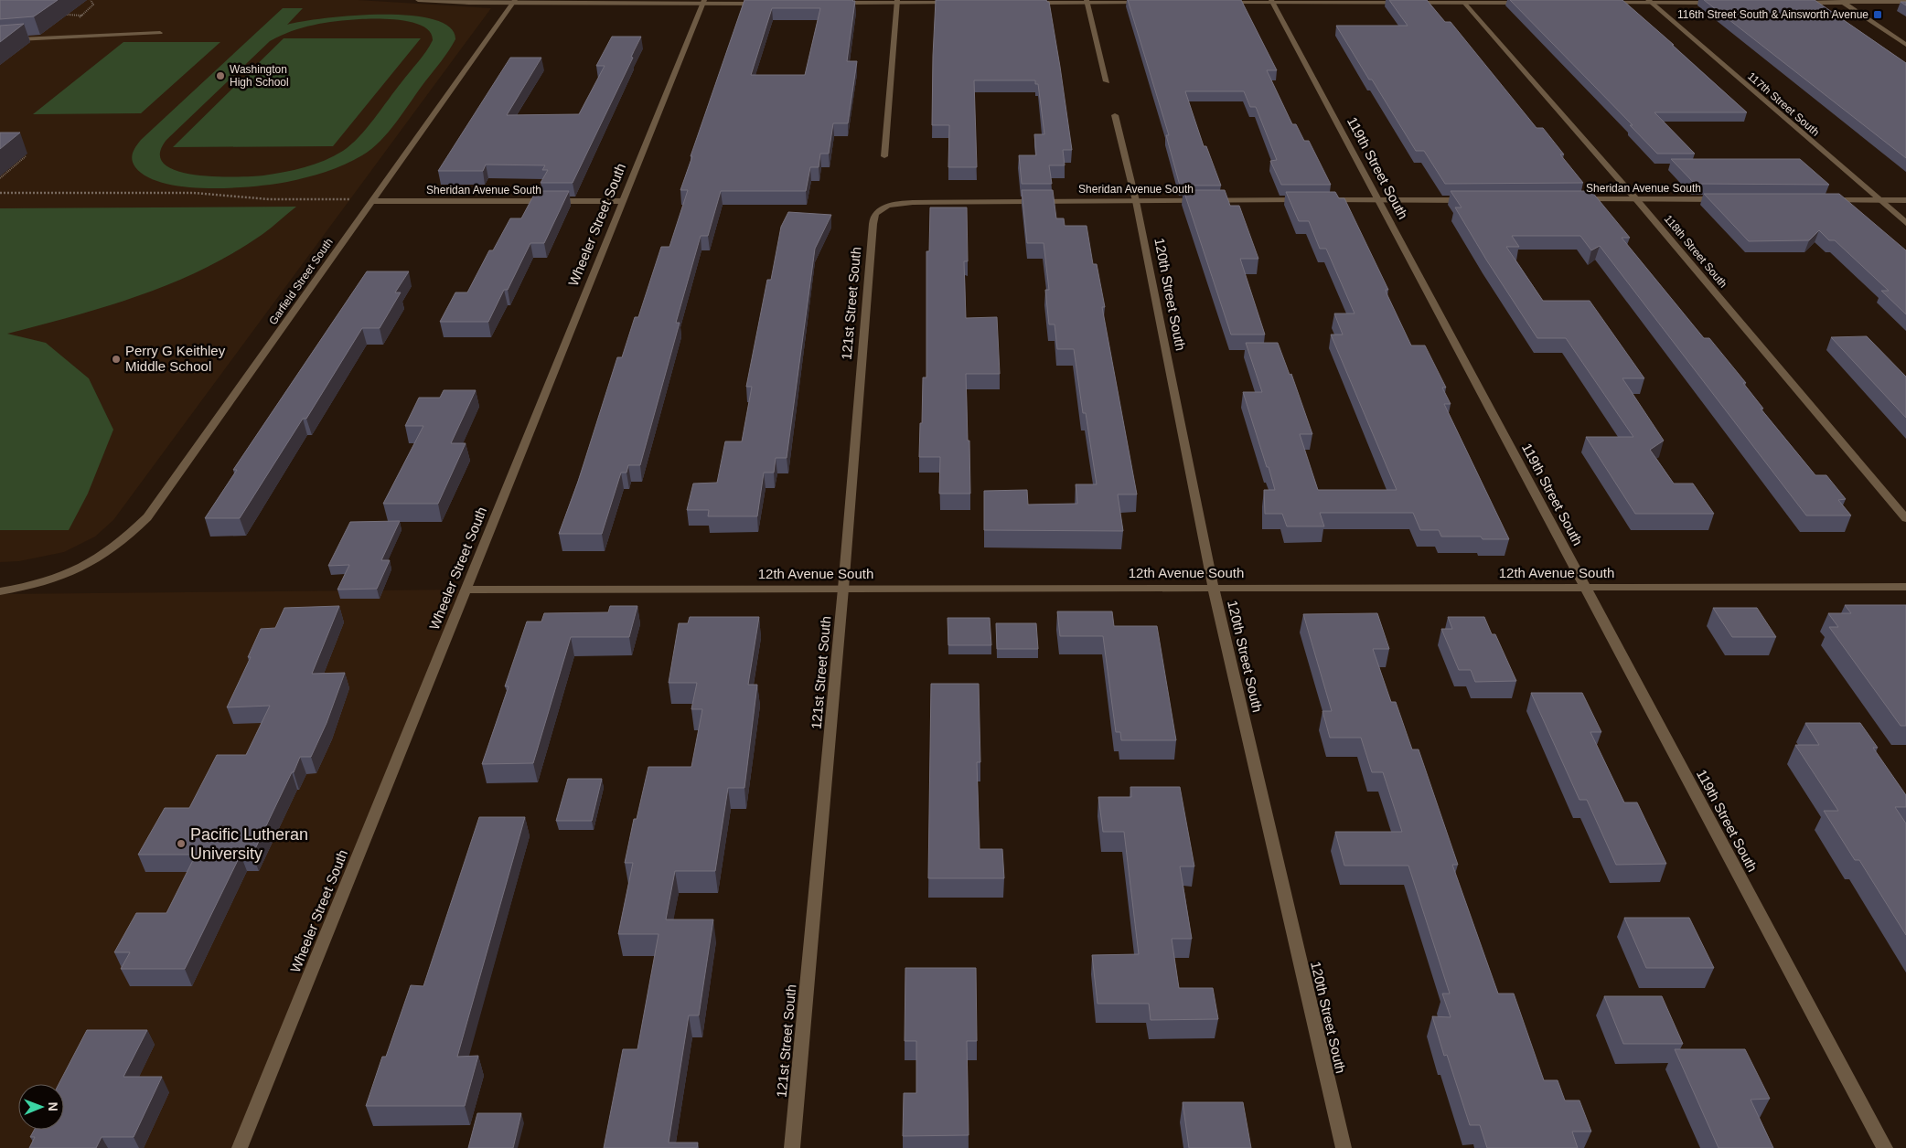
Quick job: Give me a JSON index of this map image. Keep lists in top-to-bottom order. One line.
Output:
{"streets":{"street":["117th Street South","119th Street South","Sheridan Avenue South","Wheeler Street South","118th Street South","Garfield Street South","120th Street South","121st Street South","12th Avenue South"]},"crossings":[["119th Street South","12th Avenue South"],["Sheridan Avenue South","Wheeler Street South"],["Sheridan Avenue South","118th Street South"],["Sheridan Avenue South","Garfield Street South"],["Sheridan Avenue South","120th Street South"],["Sheridan Avenue South","121st Street South"],["Wheeler Street South","12th Avenue South"],["120th Street South","12th Avenue South"],["121st Street South","12th Avenue South"]],"places":{"transit":["116th Street South & Ainsworth Avenue"],"other":["Washington High School","Perry G Keithley Middle School","Pacific Lutheran University"]},"north":"right"}
